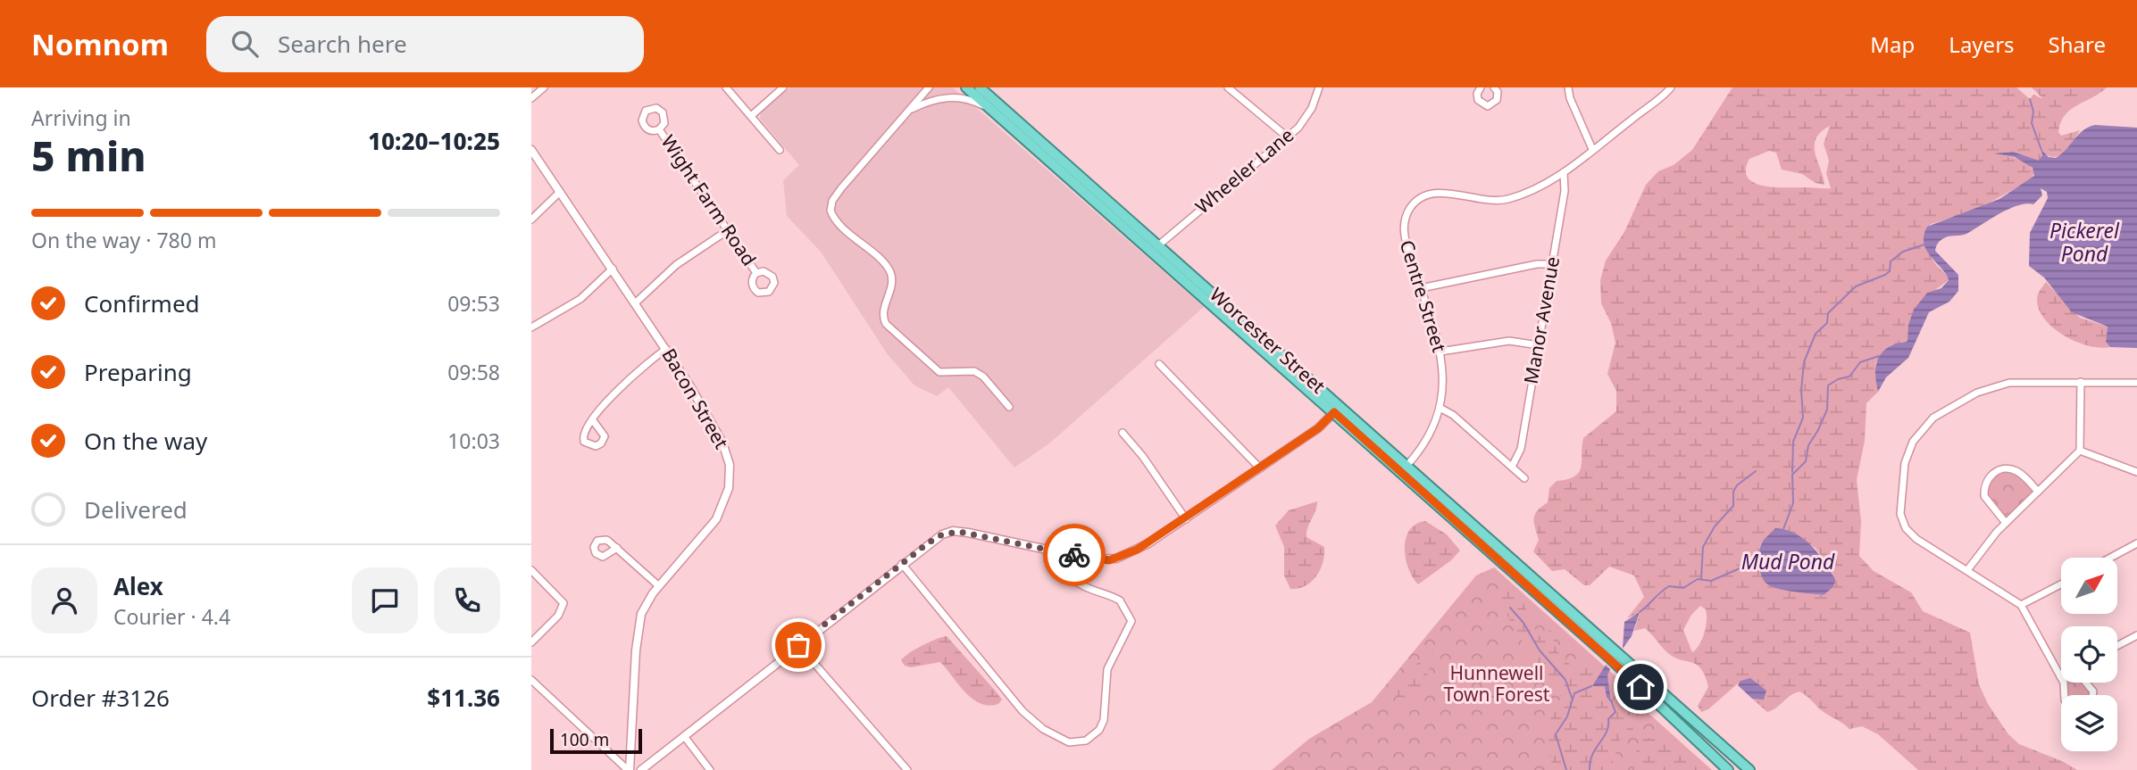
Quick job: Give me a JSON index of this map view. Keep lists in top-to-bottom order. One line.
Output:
{"streets":{"highway":["Worcester Street"],"street":["Wheeler Lane","Wight Farm Road","Centre Street","Manor Avenue","Bacon Street"]},"crossings":[["Wheeler Lane","Worcester Street"],["Centre Street","Manor Avenue"],["Centre Street","Worcester Street"]],"water":["Pickerel Pond","Mud Pond"],"parks":["Hunnewell Town Forest"],"scale_bar":"100 m","north":"top right","page":{"header":"Nomnom","search":"Search here","nav":["Map","Layers","Share"],"heading":["5 min","Arriving in","10:20–10:25"],"panel":["Alex","Courier · 4.4","Order #3126","$11.36"],"bar":"On the way · 780 m","list":[["Confirmed","09:53"],["Preparing","09:58"],["On the way","10:03"],"Delivered"],"scale":"100 m"}}
